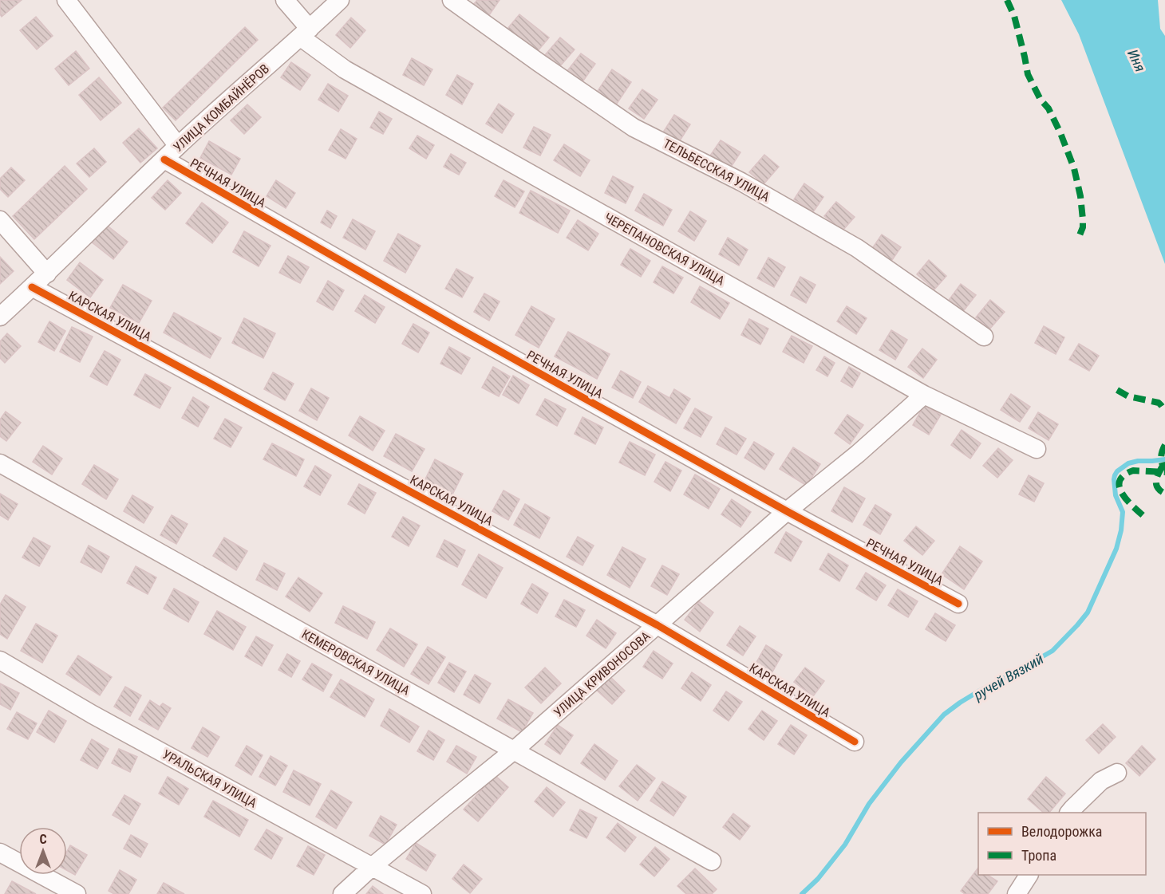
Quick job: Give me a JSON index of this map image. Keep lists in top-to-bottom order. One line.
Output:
{"streets":{"street":["УЛИЦА КОМБАЙНЁРОВ","ТЕЛЬБЕССКАЯ УЛИЦА","РЕЧНАЯ УЛИЦА","ЧЕРЕПАНОВСКАЯ УЛИЦА","КАРСКАЯ УЛИЦА","КЕМЕРОВСКАЯ УЛИЦА","УЛИЦА КРИВОНОСОВА","УРАЛЬСКАЯ УЛИЦА"]},"crossings":[["УЛИЦА КОМБАЙНЁРОВ","РЕЧНАЯ УЛИЦА"],["УЛИЦА КОМБАЙНЁРОВ","ЧЕРЕПАНОВСКАЯ УЛИЦА"],["УЛИЦА КОМБАЙНЁРОВ","КАРСКАЯ УЛИЦА"],["РЕЧНАЯ УЛИЦА","УЛИЦА КРИВОНОСОВА"],["ЧЕРЕПАНОВСКАЯ УЛИЦА","УЛИЦА КРИВОНОСОВА"],["КАРСКАЯ УЛИЦА","УЛИЦА КРИВОНОСОВА"],["КЕМЕРОВСКАЯ УЛИЦА","УЛИЦА КРИВОНОСОВА"],["УЛИЦА КРИВОНОСОВА","УРАЛЬСКАЯ УЛИЦА"]],"water":["Иня","ручей Вязкий"],"legend":["Велодорожка","Тропа"],"north":"top"}
